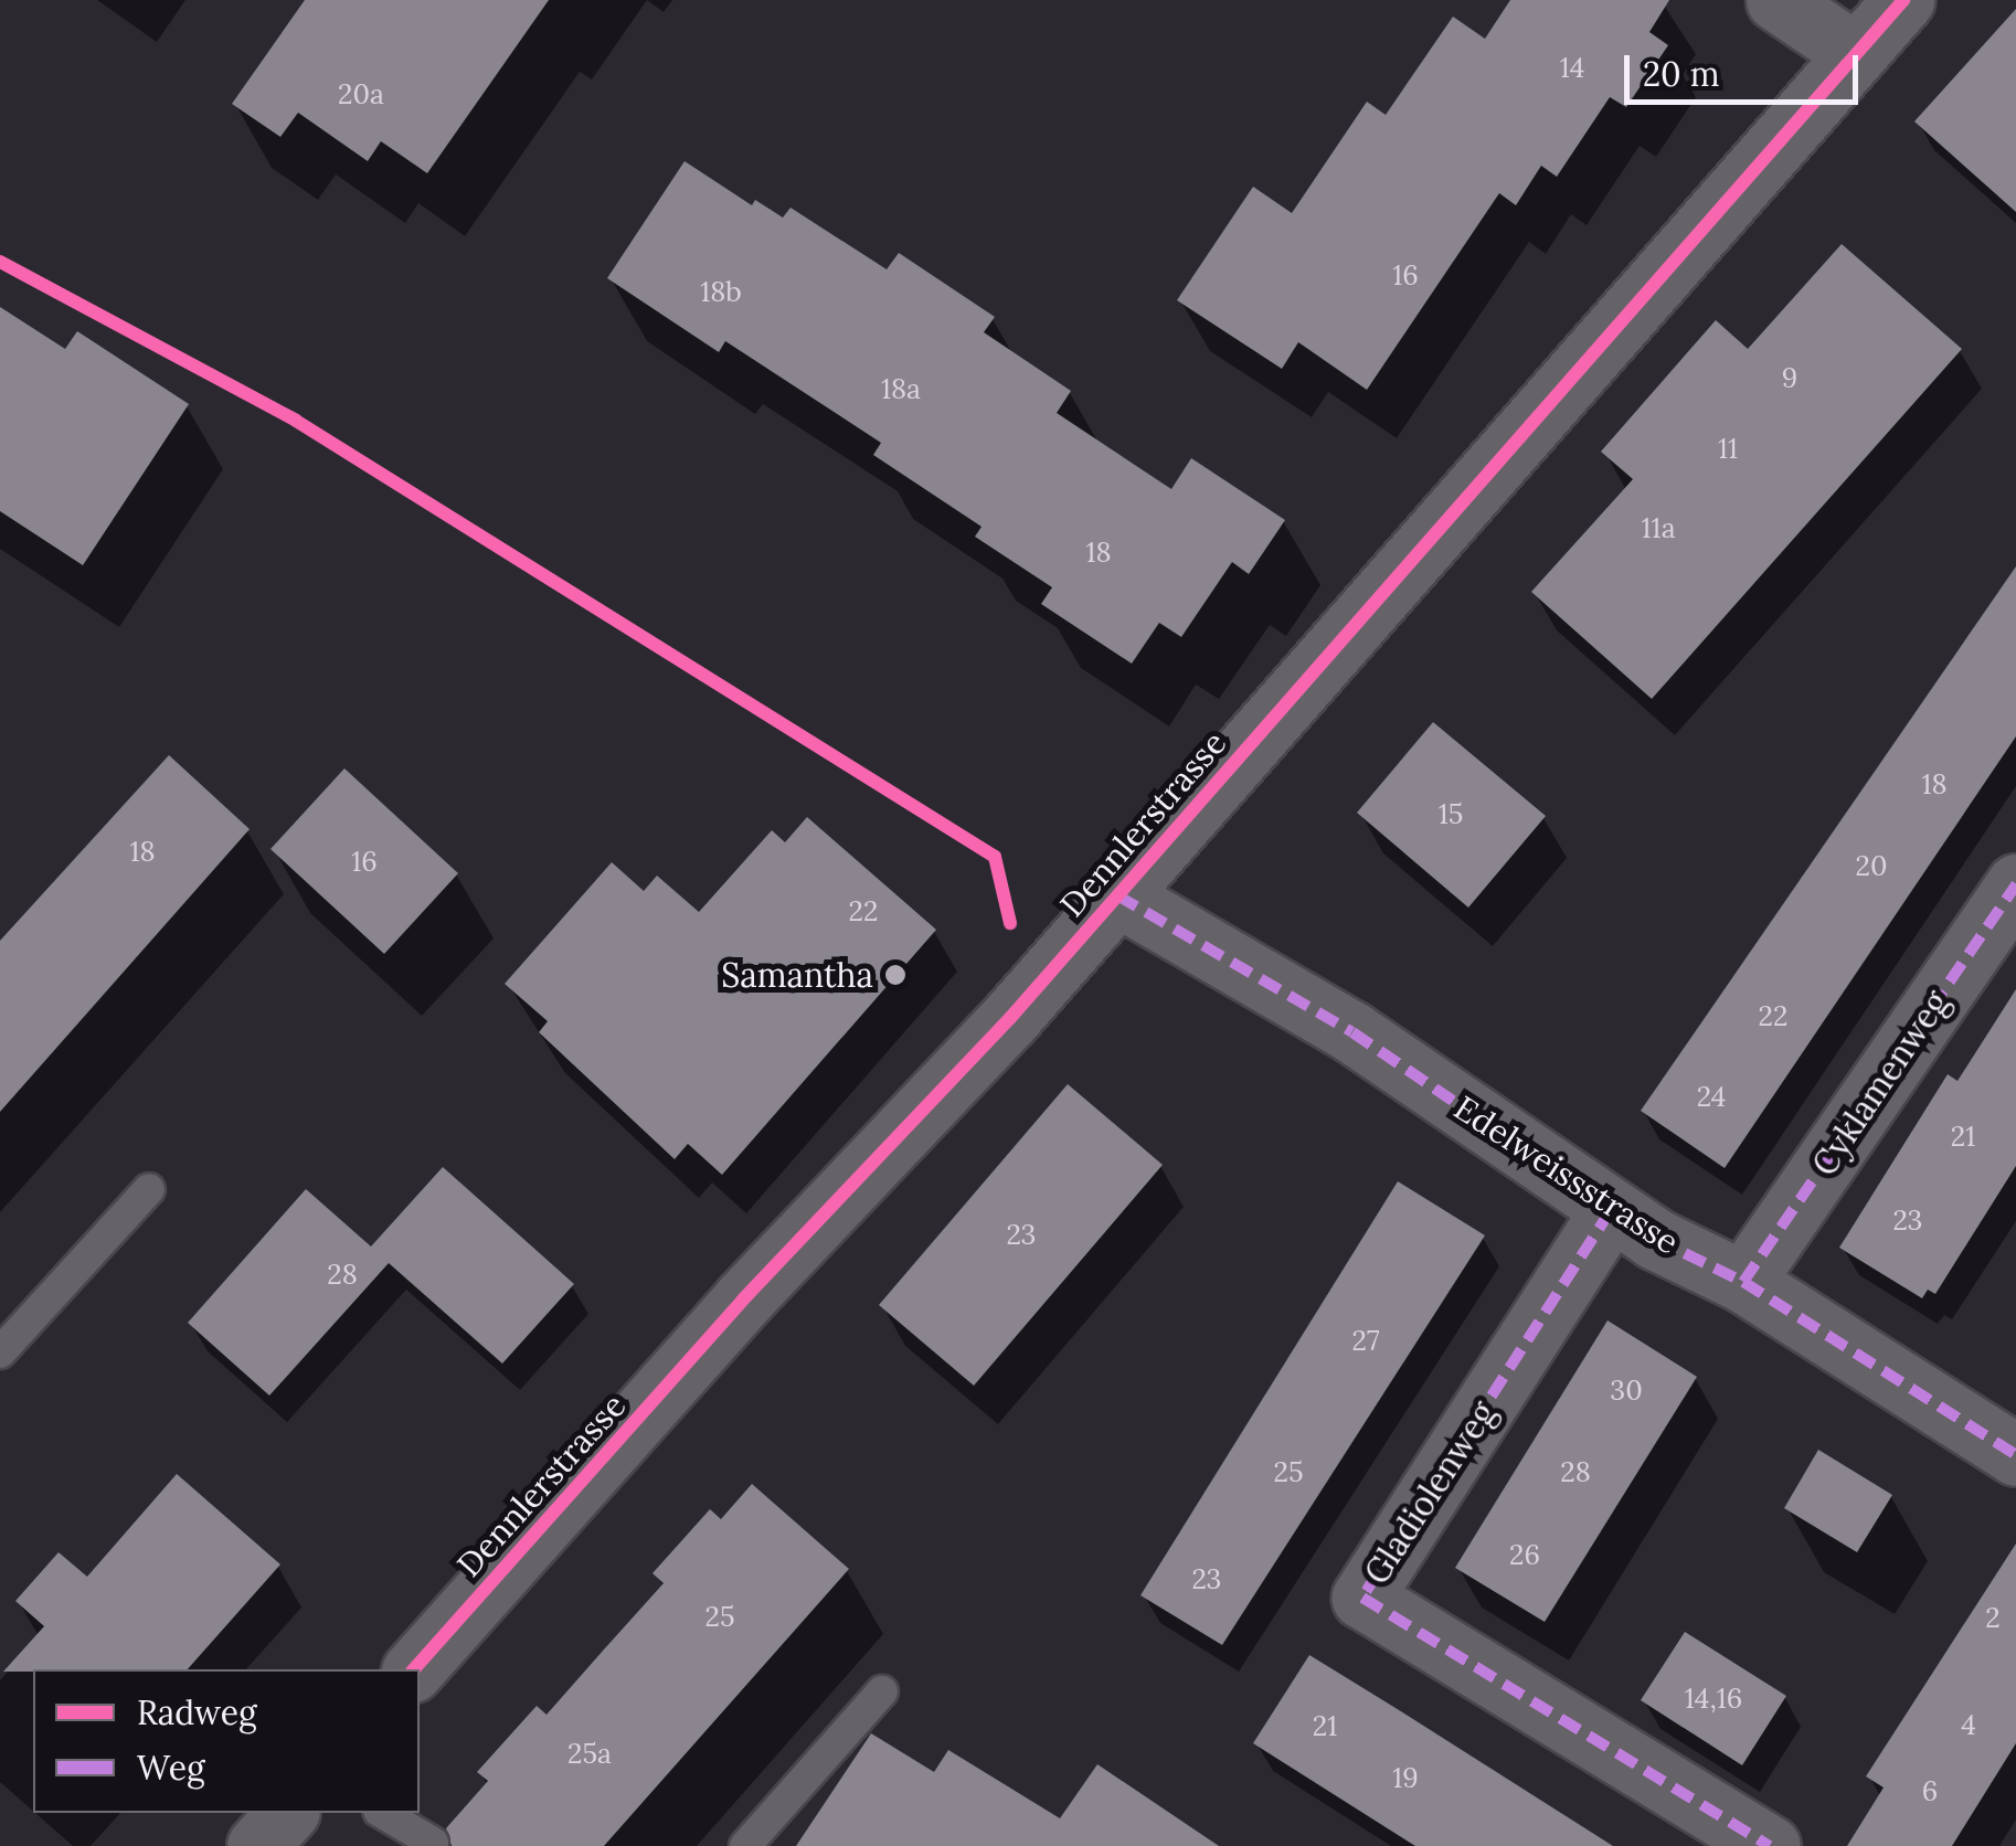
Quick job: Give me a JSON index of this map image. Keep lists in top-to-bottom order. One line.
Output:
{"streets":{"street":["Dennlerstrasse","Cyklamenweg","Edelweissstrasse","Gladiolenweg"]},"crossings":[["Dennlerstrasse","Edelweissstrasse"],["Cyklamenweg","Edelweissstrasse"],["Edelweissstrasse","Gladiolenweg"]],"places":["Samantha"],"house_numbers":["14","20a","16","18b","9","18a","11","11a","18","18","15","18","16","20","22","22","24","21","23","23","28","27","30","25","28","26","23","25","2","14,16","4","21","25a","19","6"],"legend":["Radweg","Weg"],"scale_bar":"20 m"}
